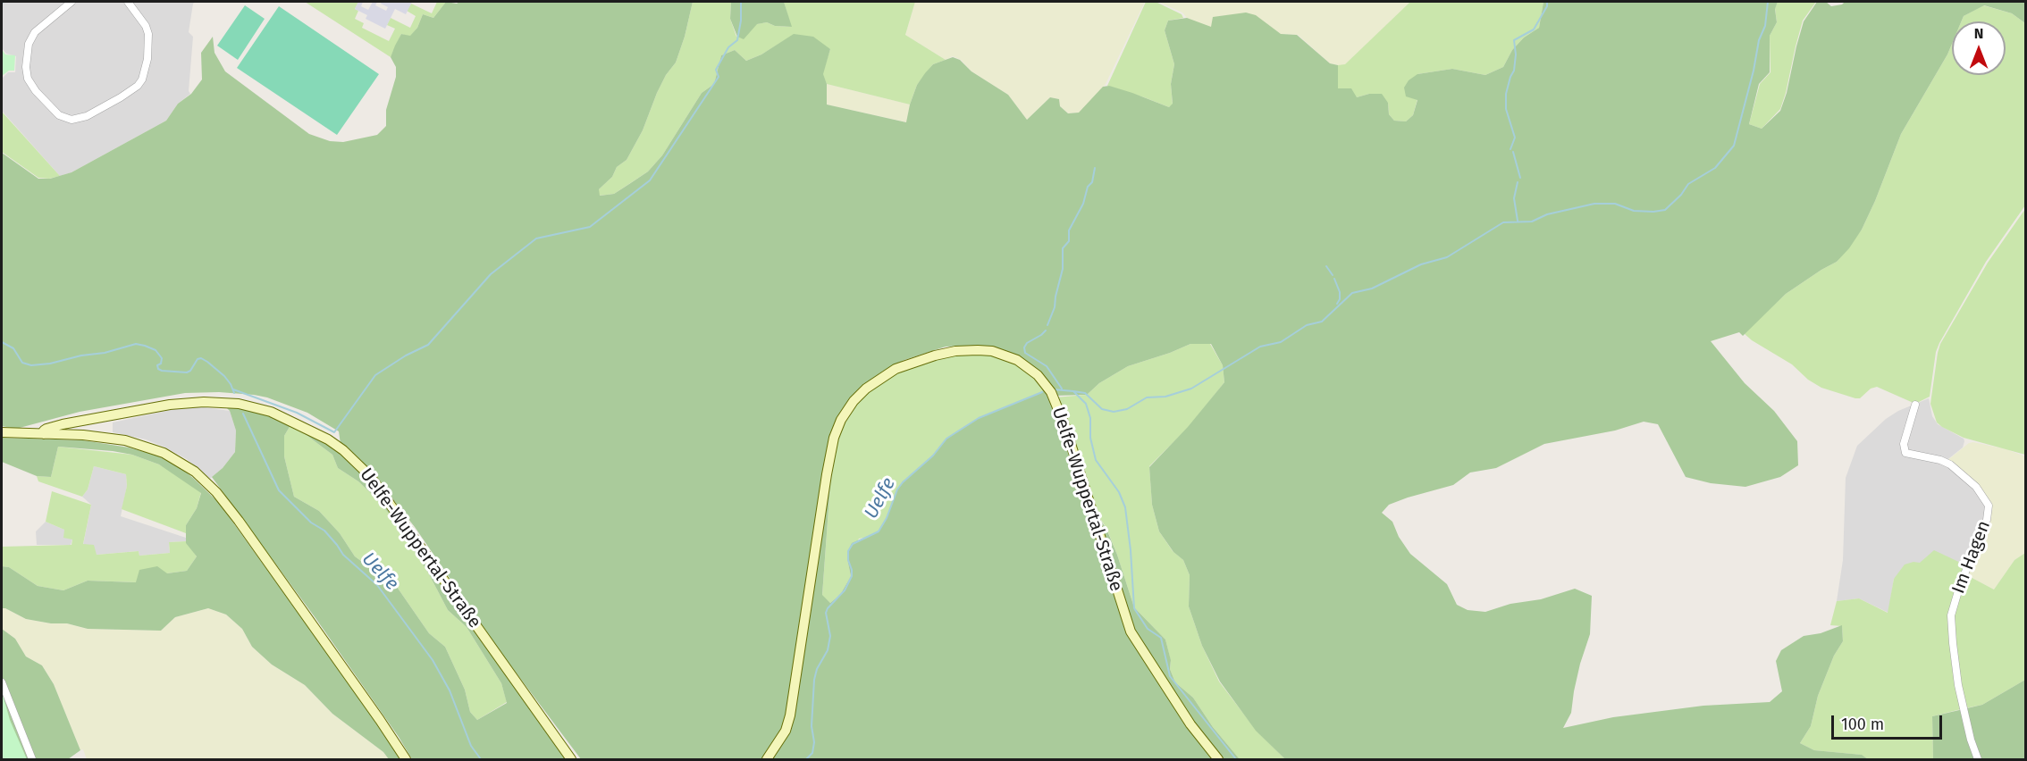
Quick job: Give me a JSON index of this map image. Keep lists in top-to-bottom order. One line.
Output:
{"streets":{"main road":["Uelfe-Wuppertal-Straße"],"street":["Im Hagen"]},"water":["Uelfe"],"scale_bar":"100 m","north":"top"}
